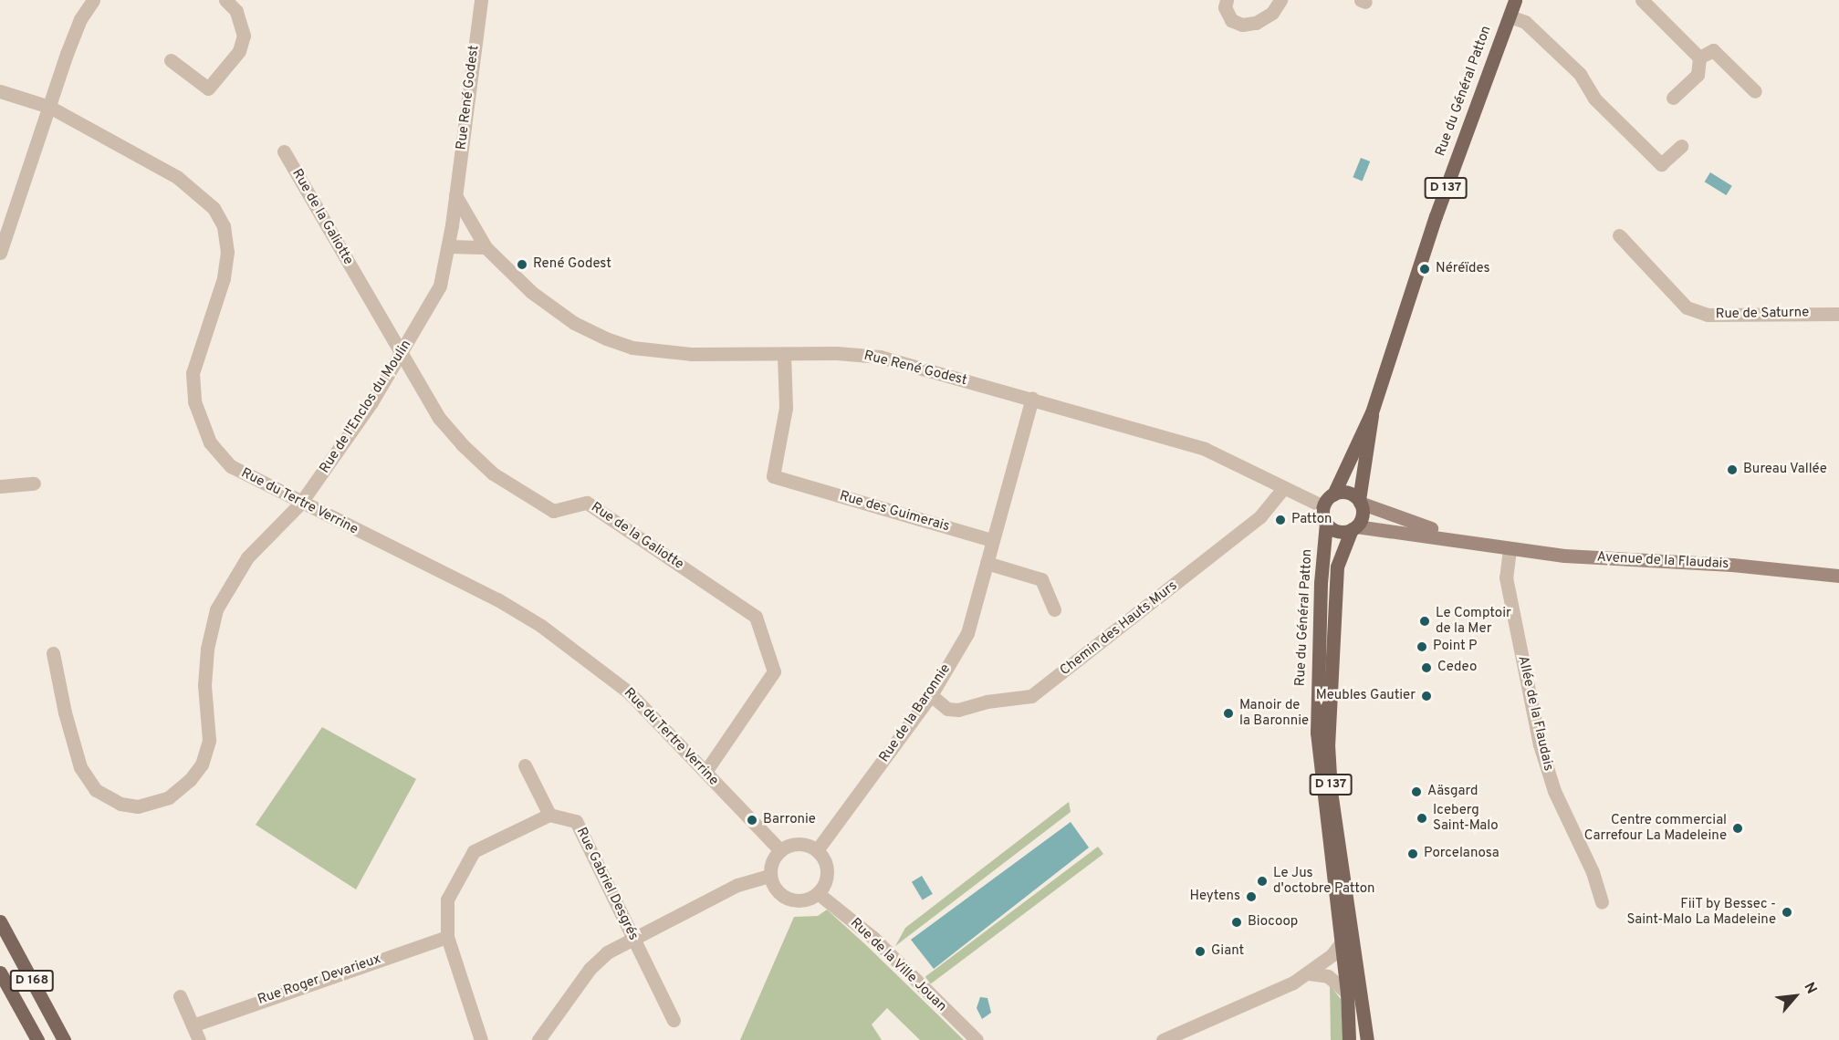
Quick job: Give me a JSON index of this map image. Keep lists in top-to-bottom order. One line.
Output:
{"streets":{"main road":["Rue du Général Patton","D 137","D 168"],"street":["Rue René Godest","Rue de la Galiotte","Rue de Saturne","Rue de l'Enclos du Moulin","Rue du Tertre Verrine","Rue des Guimerais","Avenue de la Flaudais","Chemin des Hauts Murs","Rue de la Baronnie","Allée de la Flaudais","Rue Gabriel Desgrés","Rue de la Ville Jouan","Rue Roger Devarieux"]},"crossings":[["Rue du Général Patton","Rue René Godest"],["Rue du Général Patton","D 137"],["Rue du Général Patton","Avenue de la Flaudais"],["Rue René Godest","D 137"],["Rue René Godest","Rue de l'Enclos du Moulin"],["Rue René Godest","Rue des Guimerais"],["Rue René Godest","Avenue de la Flaudais"],["Rue René Godest","Chemin des Hauts Murs"],["D 137","Avenue de la Flaudais"],["Rue de la Galiotte","Rue de l'Enclos du Moulin"],["Rue de la Galiotte","Rue du Tertre Verrine"],["Rue de l'Enclos du Moulin","Rue du Tertre Verrine"],["Rue du Tertre Verrine","Rue de la Baronnie"],["Rue du Tertre Verrine","Rue de la Ville Jouan"],["Rue des Guimerais","Rue de la Baronnie"],["Avenue de la Flaudais","Allée de la Flaudais"],["Chemin des Hauts Murs","Rue de la Baronnie"],["Rue de la Baronnie","Rue de la Ville Jouan"]],"places":["René Godest","Néréïdes","Bureau Vallée","Patton","Le Comptoir de la Mer","Point P","Cedeo","Meubles Gautier","Manoir de la Baronnie","Aäsgard","Iceberg Saint-Malo","Barronie","Centre commercial Carrefour La Madeleine","Porcelanosa","Le Jus d'octobre Patton","Heytens","FiiT by Bessec - Saint-Malo La Madeleine","Biocoop","Giant"],"north":"top right"}
